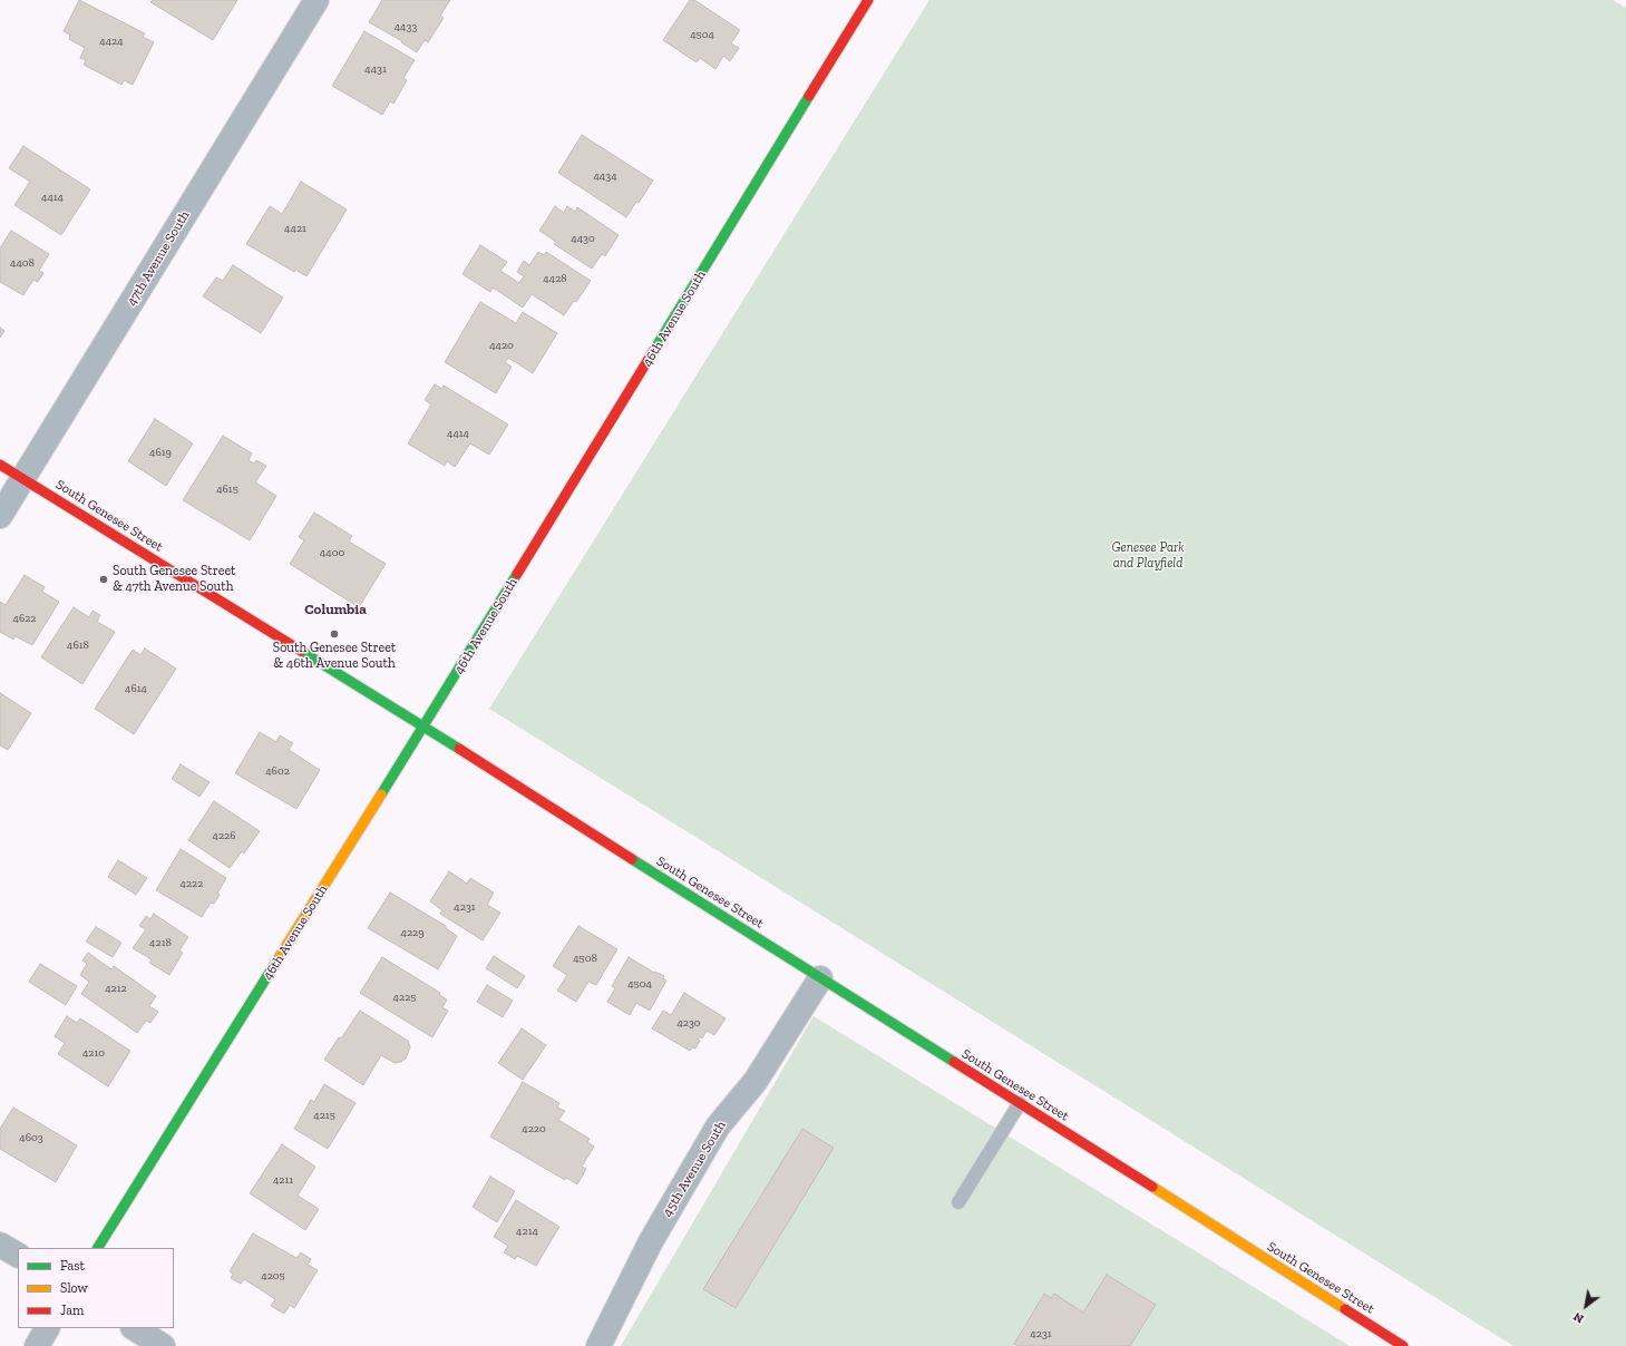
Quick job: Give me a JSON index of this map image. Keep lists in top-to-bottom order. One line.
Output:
{"streets":{"street":["47th Avenue South","46th Avenue South","South Genesee Street","45th Avenue South"]},"crossings":[["47th Avenue South","South Genesee Street"],["46th Avenue South","South Genesee Street"],["South Genesee Street","45th Avenue South"]],"districts":["Columbia"],"parks":["Genesee Park and Playfield"],"places":["South Genesee Street & 47th Avenue South","South Genesee Street & 46th Avenue South"],"house_numbers":["4433","4504","4424","4431","4434","4414","4421","4430","4408","4428","4420","4414","4619","4615","4400","4622","4618","4614","4602","4226","4222","4231","4229","4218","4508","4504","4212","4225","4230","4210","4215","4220","4603","4211","4214","4205","4231"],"legend":["Fast","Slow","Jam"],"north":"bottom left"}
